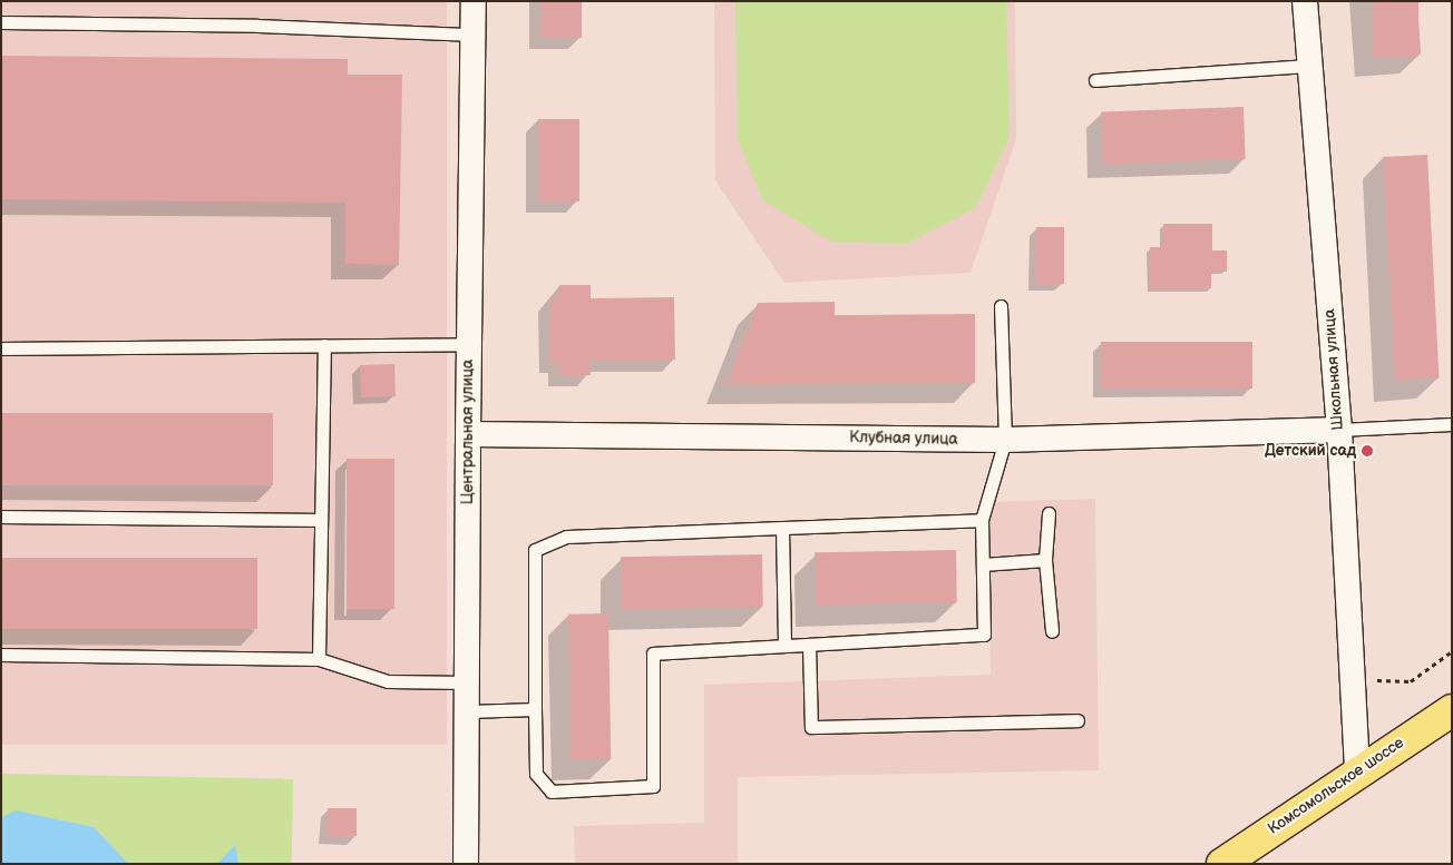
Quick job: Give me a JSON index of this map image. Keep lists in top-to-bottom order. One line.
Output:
{"streets":{"highway":["Комсомольское шоссе"],"street":["Школьная улица","Центральная улица","Клубная улица"]},"crossings":[["Школьная улица","Клубная улица"],["Школьная улица","Комсомольское шоссе"],["Центральная улица","Клубная улица"]],"places":["Детский сад"]}
